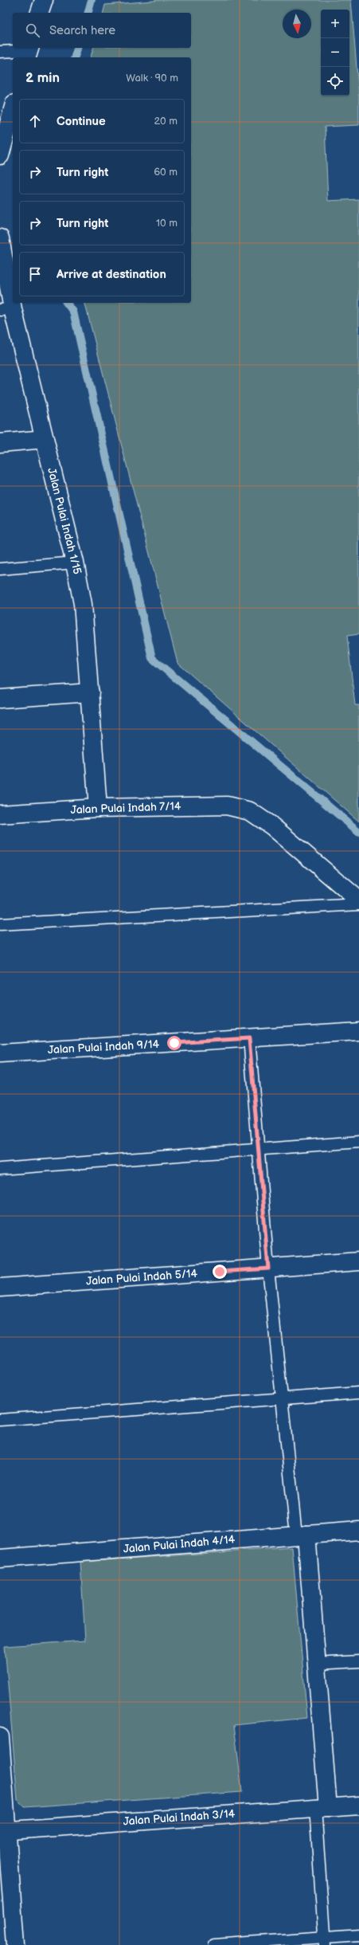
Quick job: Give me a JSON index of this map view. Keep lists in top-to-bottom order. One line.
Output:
{"streets":{"street":["Jalan Pulai Indah 1/15","Jalan Pulai Indah 7/14","Jalan Pulai Indah 9/14","Jalan Pulai Indah 5/14","Jalan Pulai Indah 4/14","Jalan Pulai Indah 3/14"]},"crossings":[["Jalan Pulai Indah 1/15","Jalan Pulai Indah 7/14"]],"north":"bottom","page":{"map_buttons":["+","−"],"search":"Search here","heading":["2 min","Walk · 90 m"],"list":[["Continue","20 m"],["Turn right","60 m"],["Turn right","10 m"],"Arrive at destination"]}}
